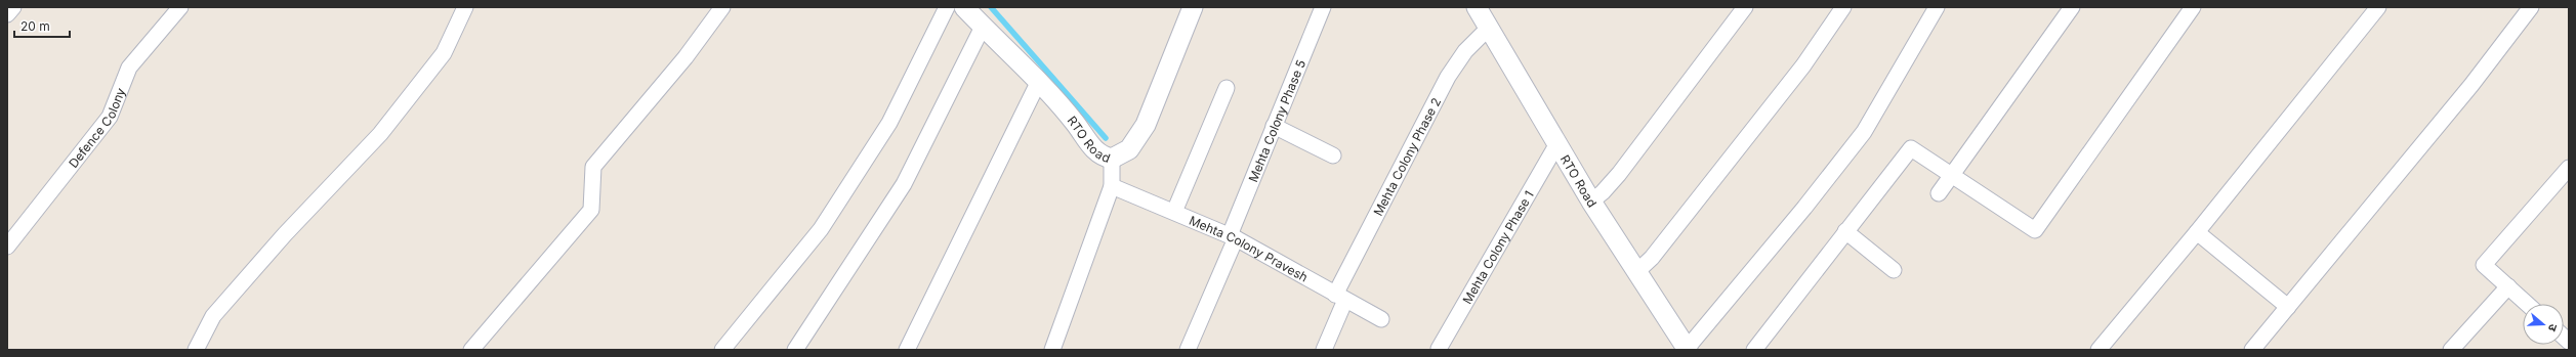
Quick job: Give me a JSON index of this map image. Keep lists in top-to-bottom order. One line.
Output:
{"streets":{"street":["Mehta Colony Phase 5","Defence Colony","RTO Road","Mehta Colony Phase 2","Mehta Colony Phase 1","Mehta Colony Pravesh"]},"crossings":[["Mehta Colony Phase 5","Mehta Colony Pravesh"],["RTO Road","Mehta Colony Phase 2"],["RTO Road","Mehta Colony Phase 1"],["Mehta Colony Phase 2","Mehta Colony Pravesh"]],"scale_bar":"20 m","north":"right"}
